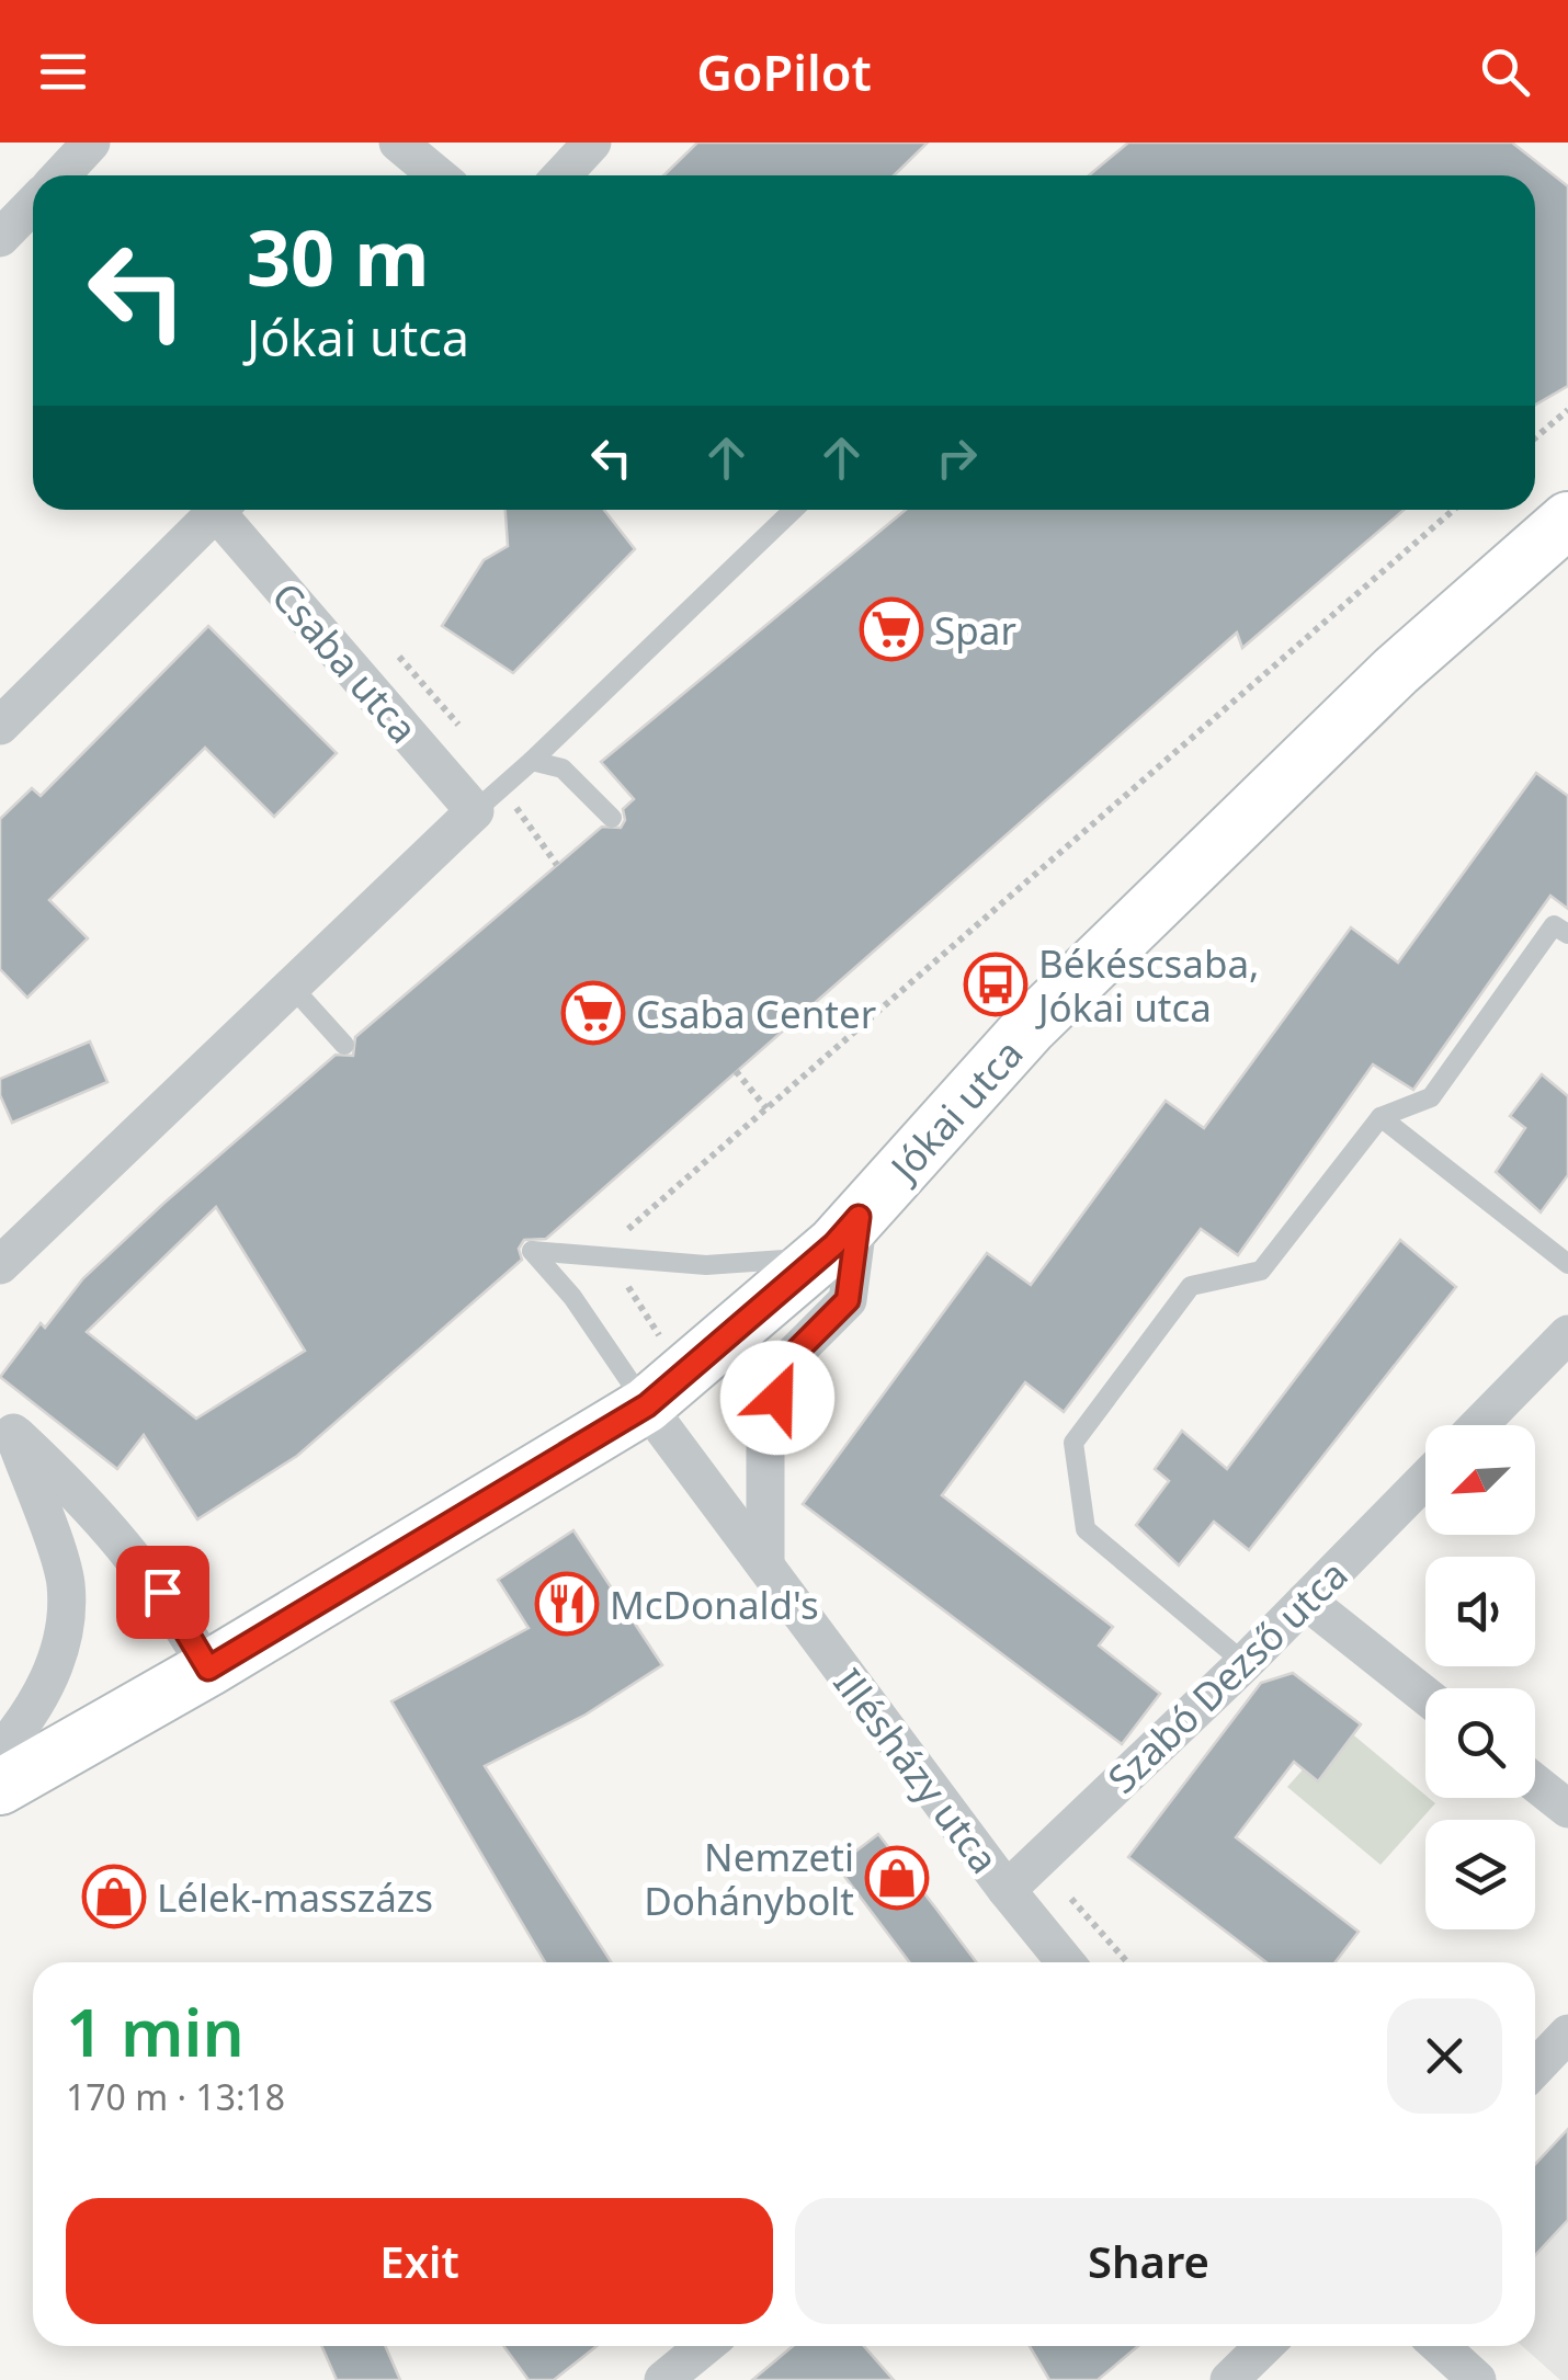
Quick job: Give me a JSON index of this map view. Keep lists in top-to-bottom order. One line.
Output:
{"streets":{"main road":["Jókai utca"],"street":["Csaba utca","Szabó Dezső utca","Illésházy utca"]},"crossings":[["Jókai utca","Illésházy utca"],["Szabó Dezső utca","Illésházy utca"]],"places":{"supermarket":["Spar","Csaba Center"],"bus stop":["Békéscsaba, Jókai utca"],"restaurant":["McDonald's"],"shop":["Nemzeti Dohánybolt","Lélek-masszázs"]},"north":"bottom left","page":{"header":"GoPilot","turn":["30 m","Jókai utca"],"heading":["1 min","170 m · 13:18"],"buttons":["Exit","Share"]}}
